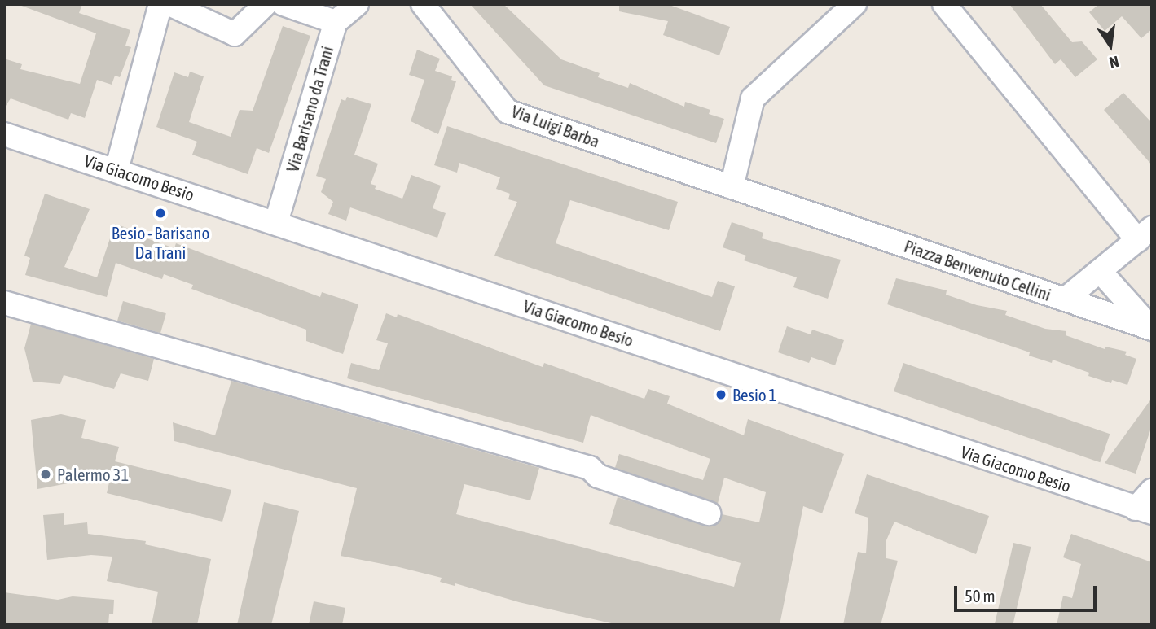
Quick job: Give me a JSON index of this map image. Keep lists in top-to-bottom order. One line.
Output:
{"streets":{"street":["Via Barisano da Trani","Via Luigi Barba","Via Giacomo Besio","Piazza Benvenuto Cellini"]},"crossings":[["Via Barisano da Trani","Via Giacomo Besio"],["Via Luigi Barba","Piazza Benvenuto Cellini"]],"places":["Besio - Barisano Da Trani","Besio 1","Palermo 31"],"scale_bar":"50 m","north":"bottom"}
